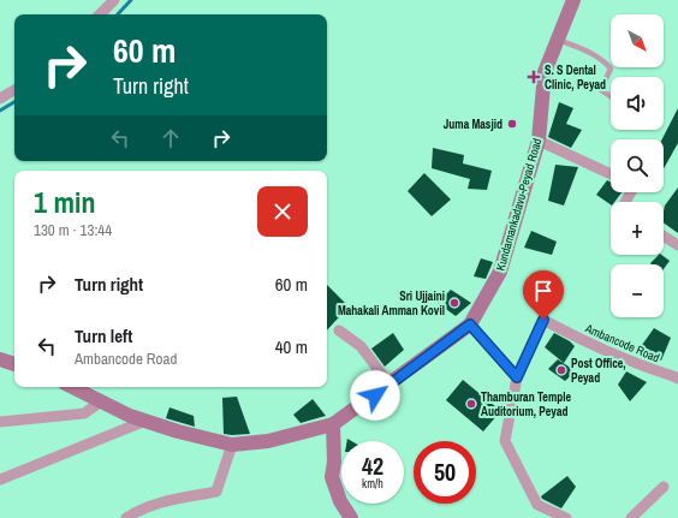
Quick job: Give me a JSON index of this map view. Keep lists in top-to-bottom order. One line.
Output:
{"streets":{"main road":["Kundamankadavu-Peyad Road"],"street":["Ambancode Road"]},"places":{"health":["S. S Dental Clinic, Peyad"],"other":["Juma Masjid","Sri Ujjaini Mahakali Amman Kovil","Post Office, Peyad","Thamburan Temple Auditorium, Peyad"]},"north":"bottom right","page":{"map_buttons":["+","−"],"turn":["60 m","Turn right"],"heading":["1 min","130 m · 13:44"],"list":[{"name":"Turn right","value":"60 m"},{"name":"Turn left","note":"Ambancode Road","value":"40 m"}],"speed":"42 km/h","limit":"50"}}
